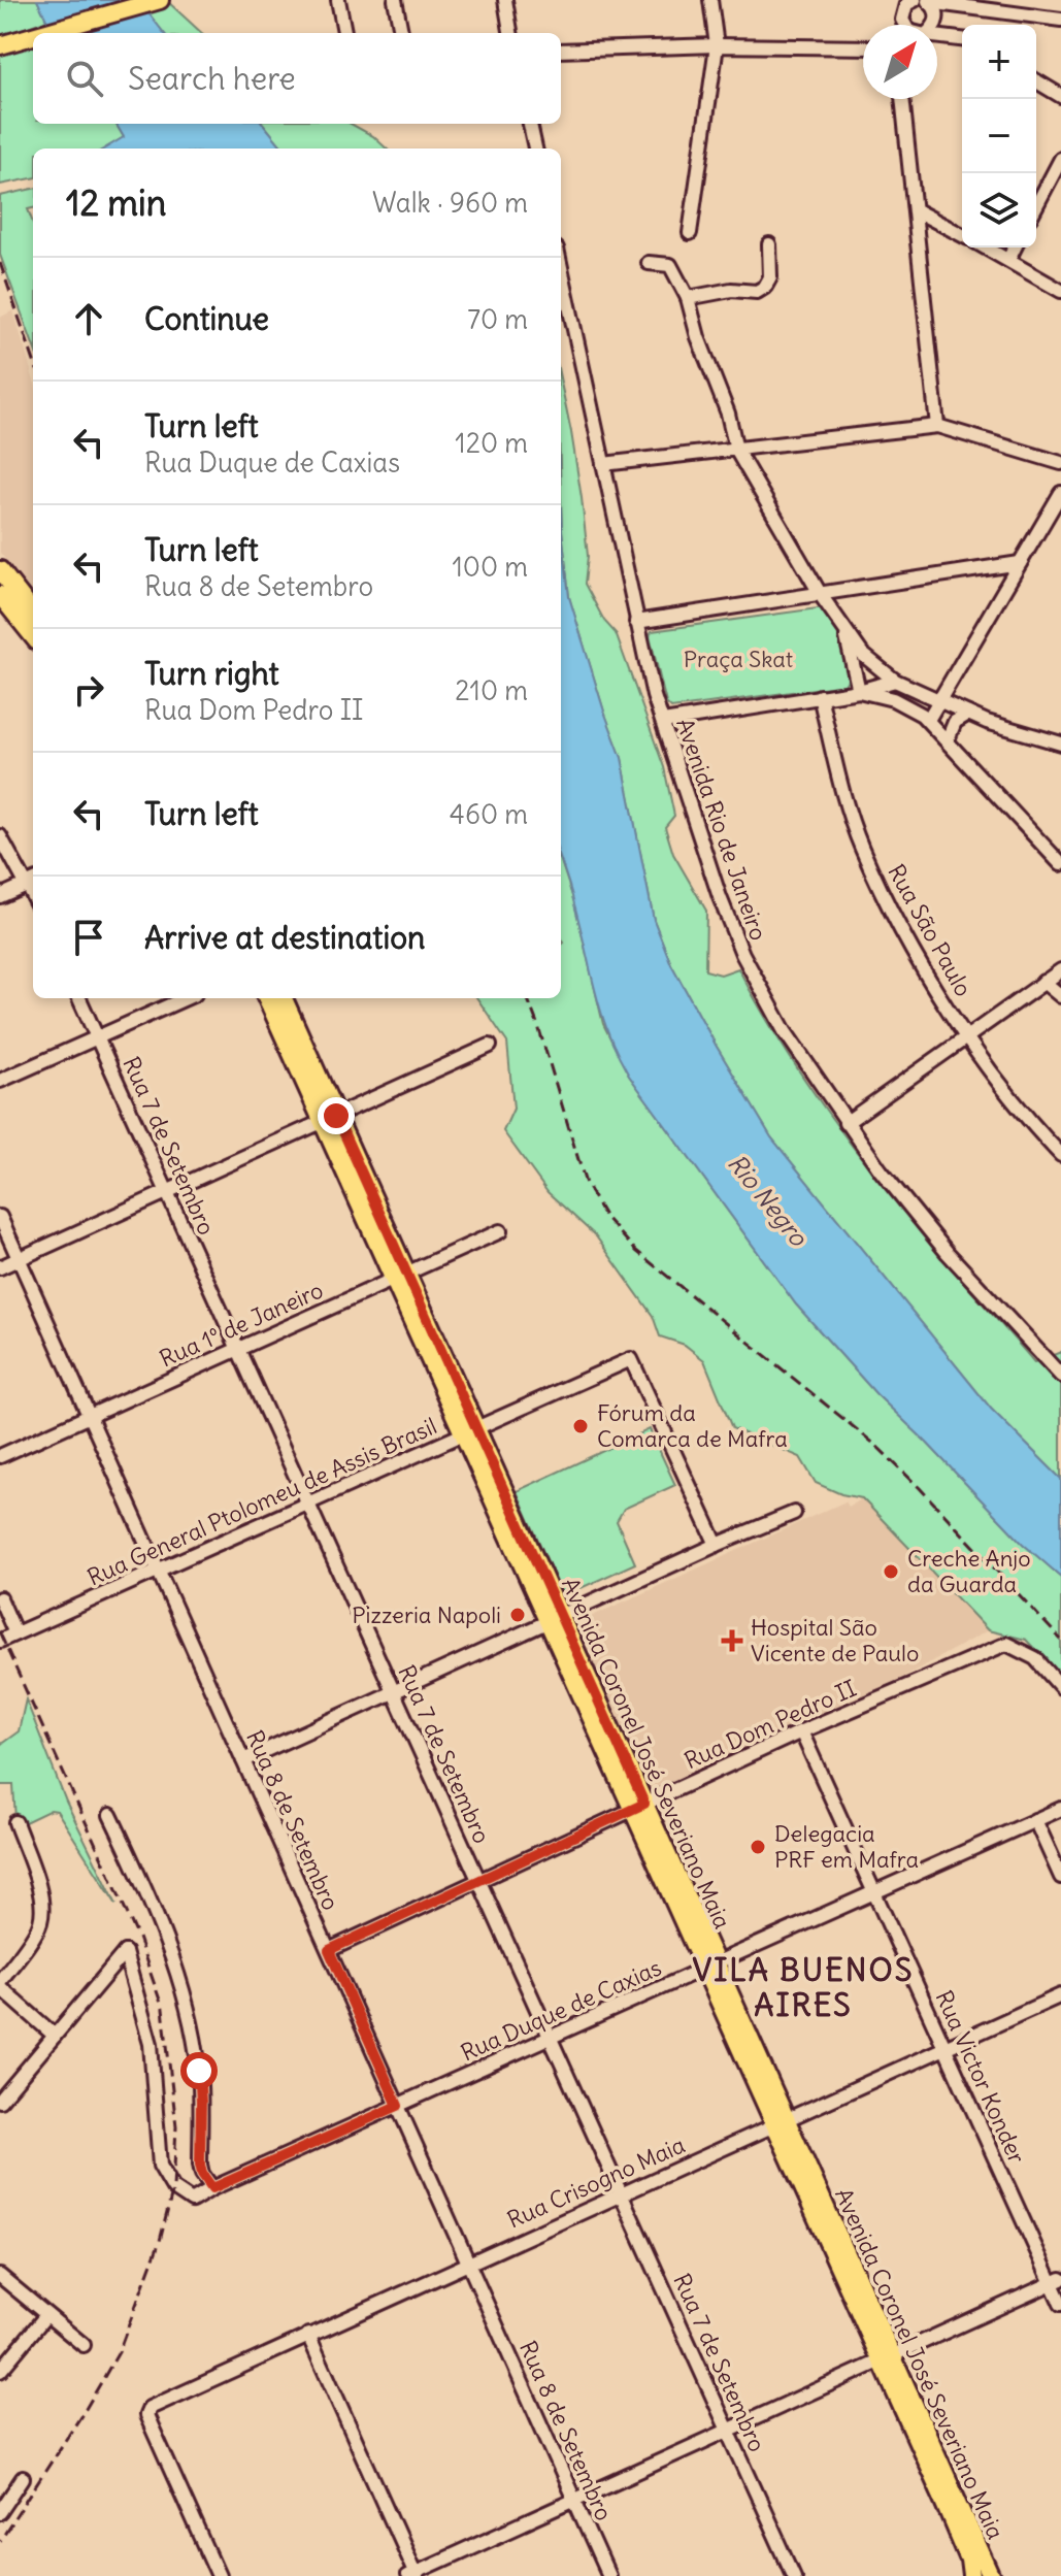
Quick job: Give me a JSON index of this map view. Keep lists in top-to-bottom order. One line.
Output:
{"streets":{"main road":["Avenida Coronel José Severiano Maia"],"street":["Avenida Rio de Janeiro","Rua São Paulo","Rua 7 de Setembro","Rua 1º de Janeiro","Rua General Ptolomeu de Assis Brasil","Rua Dom Pedro II","Rua 8 de Setembro","Rua Duque de Caxias","Rua Victor Konder","Rua Crisogno Maia"]},"crossings":[["Rua 7 de Setembro","Rua 1º de Janeiro"],["Rua 7 de Setembro","Rua General Ptolomeu de Assis Brasil"],["Rua 7 de Setembro","Rua Dom Pedro II"],["Rua 7 de Setembro","Rua Duque de Caxias"],["Rua 7 de Setembro","Rua Crisogno Maia"],["Rua 1º de Janeiro","Avenida Coronel José Severiano Maia"],["Rua 1º de Janeiro","Rua 8 de Setembro"],["Rua General Ptolomeu de Assis Brasil","Avenida Coronel José Severiano Maia"],["Rua General Ptolomeu de Assis Brasil","Rua 8 de Setembro"],["Rua Dom Pedro II","Avenida Coronel José Severiano Maia"],["Rua Dom Pedro II","Rua 8 de Setembro"],["Rua Dom Pedro II","Rua Victor Konder"],["Avenida Coronel José Severiano Maia","Rua Duque de Caxias"],["Avenida Coronel José Severiano Maia","Rua Crisogno Maia"],["Rua 8 de Setembro","Rua Duque de Caxias"],["Rua 8 de Setembro","Rua Crisogno Maia"],["Rua Duque de Caxias","Rua Victor Konder"],["Rua Victor Konder","Rua Crisogno Maia"]],"districts":["VILA BUENOS AIRES"],"water":["Rio Negro"],"parks":["Praça Skat"],"places":{"other":["Fórum da Comarca de Mafra","Creche Anjo da Guarda","Pizzeria Napoli","Delegacia PRF em Mafra"],"health":["Hospital São Vicente de Paulo"]},"north":"top right","page":{"map_buttons":["+","−"],"search":"Search here","heading":["12 min","Walk · 960 m"],"list":[["Continue","70 m"],["Turn left","Rua Duque de Caxias","120 m"],["Turn left","Rua 8 de Setembro","100 m"],["Turn right","Rua Dom Pedro II","210 m"],["Turn left","460 m"],"Arrive at destination"]}}
